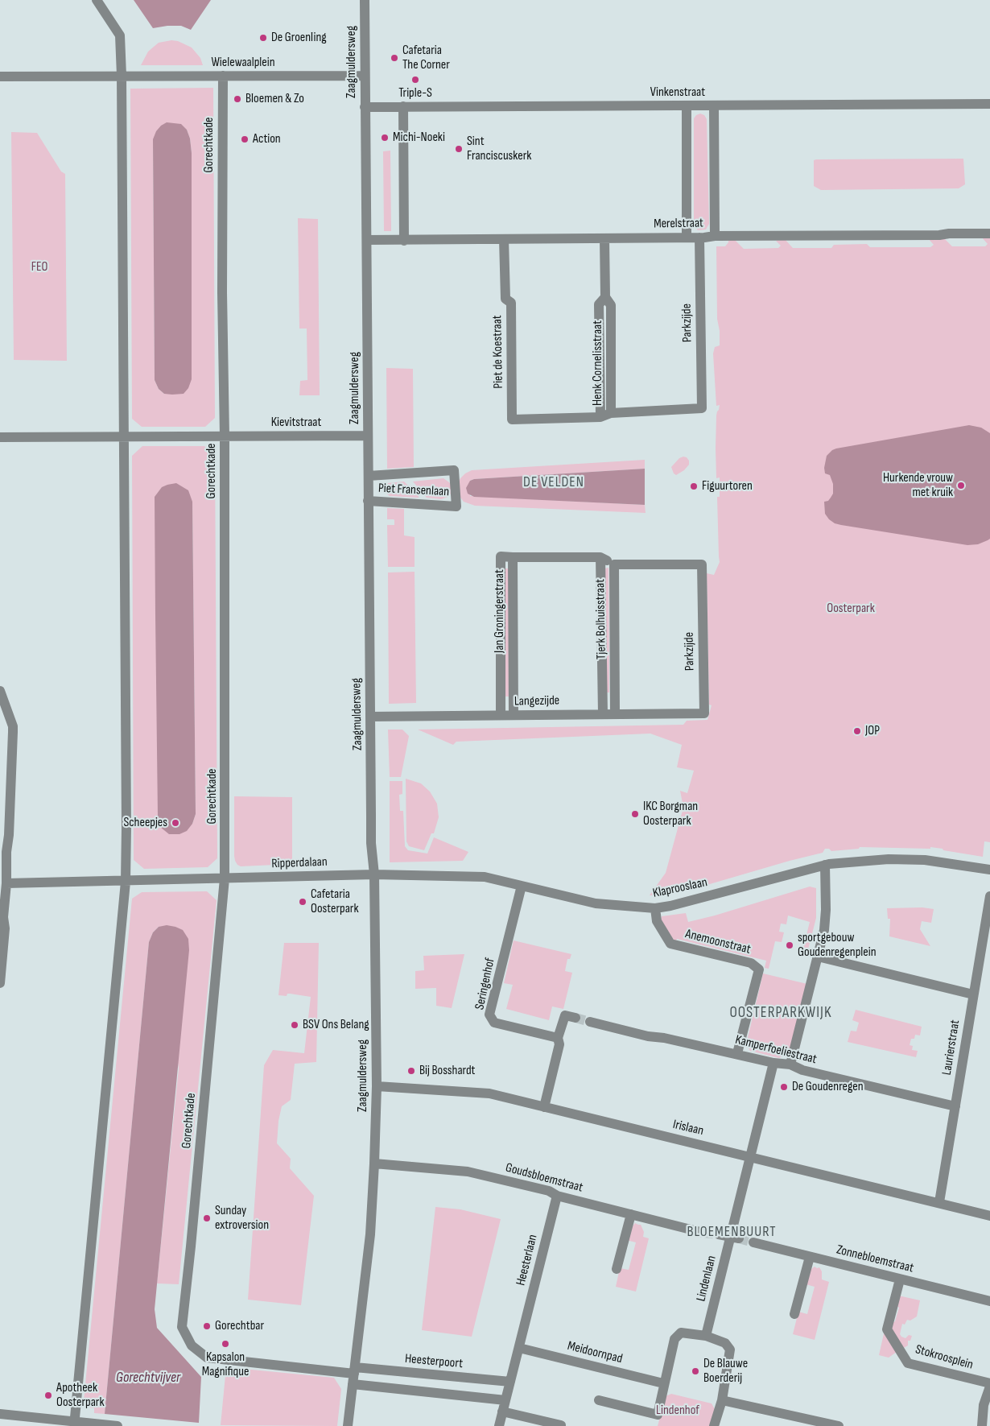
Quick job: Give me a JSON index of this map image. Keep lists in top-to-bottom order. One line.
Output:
{"streets":{"street":["Zaagmuldersweg","Wielewaalplein","Vinkenstraat","Gorechtkade","Merelstraat","Parkzijde","Piet de Koestraat","Henk Cornelisstraat","Kievitstraat","Piet Fransenlaan","Jan Groningerstraat","Tjerk Bolhuisstraat","Langezijde","Ripperdalaan","Klaprooslaan","Anemoonstraat","Seringenhof","Laurierstraat","Kamperfoeliestraat","Irislaan","Goudsbloemstraat","Zonnebloemstraat","Heesterlaan","Lindenlaan","Meidoornpad","Stokroosplein","Heesterpoort"]},"crossings":[["Zaagmuldersweg","Wielewaalplein"],["Zaagmuldersweg","Vinkenstraat"],["Zaagmuldersweg","Gorechtkade"],["Zaagmuldersweg","Merelstraat"],["Zaagmuldersweg","Kievitstraat"],["Zaagmuldersweg","Piet Fransenlaan"],["Zaagmuldersweg","Langezijde"],["Zaagmuldersweg","Ripperdalaan"],["Zaagmuldersweg","Klaprooslaan"],["Zaagmuldersweg","Irislaan"],["Zaagmuldersweg","Goudsbloemstraat"],["Zaagmuldersweg","Heesterpoort"],["Wielewaalplein","Gorechtkade"],["Gorechtkade","Kievitstraat"],["Gorechtkade","Ripperdalaan"],["Gorechtkade","Heesterpoort"],["Merelstraat","Parkzijde"],["Merelstraat","Piet de Koestraat"],["Merelstraat","Henk Cornelisstraat"],["Parkzijde","Henk Cornelisstraat"],["Parkzijde","Tjerk Bolhuisstraat"],["Parkzijde","Langezijde"],["Piet de Koestraat","Henk Cornelisstraat"],["Jan Groningerstraat","Langezijde"],["Tjerk Bolhuisstraat","Langezijde"],["Ripperdalaan","Klaprooslaan"],["Klaprooslaan","Anemoonstraat"],["Klaprooslaan","Seringenhof"],["Anemoonstraat","Kamperfoeliestraat"],["Laurierstraat","Kamperfoeliestraat"],["Laurierstraat","Irislaan"],["Kamperfoeliestraat","Lindenlaan"],["Irislaan","Lindenlaan"],["Goudsbloemstraat","Heesterlaan"],["Zonnebloemstraat","Stokroosplein"],["Heesterlaan","Meidoornpad"]],"districts":["DE VELDEN","OOSTERPARKWIJK","BLOEMENBUURT"],"water":["Gorechtvijver"],"parks":["FEO","Oosterpark","Lindenhof"],"places":["De Groenling","Cafetaria The Corner","Triple-S","Bloemen & Zo","Michi-Noeki","Action","Sint Franciscuskerk","Hurkende vrouw met kruik","Figuurtoren","JOP","IKC Borgman Oosterpark","Scheepjes","Cafetaria Oosterpark","sportgebouw Goudenregenplein","BSV Ons Belang","Bij Bosshardt","De Goudenregen","Sunday extroversion","Gorechtbar","Kapsalon Magnifique","De Blauwe Boerderij","Apotheek Oosterpark"]}
